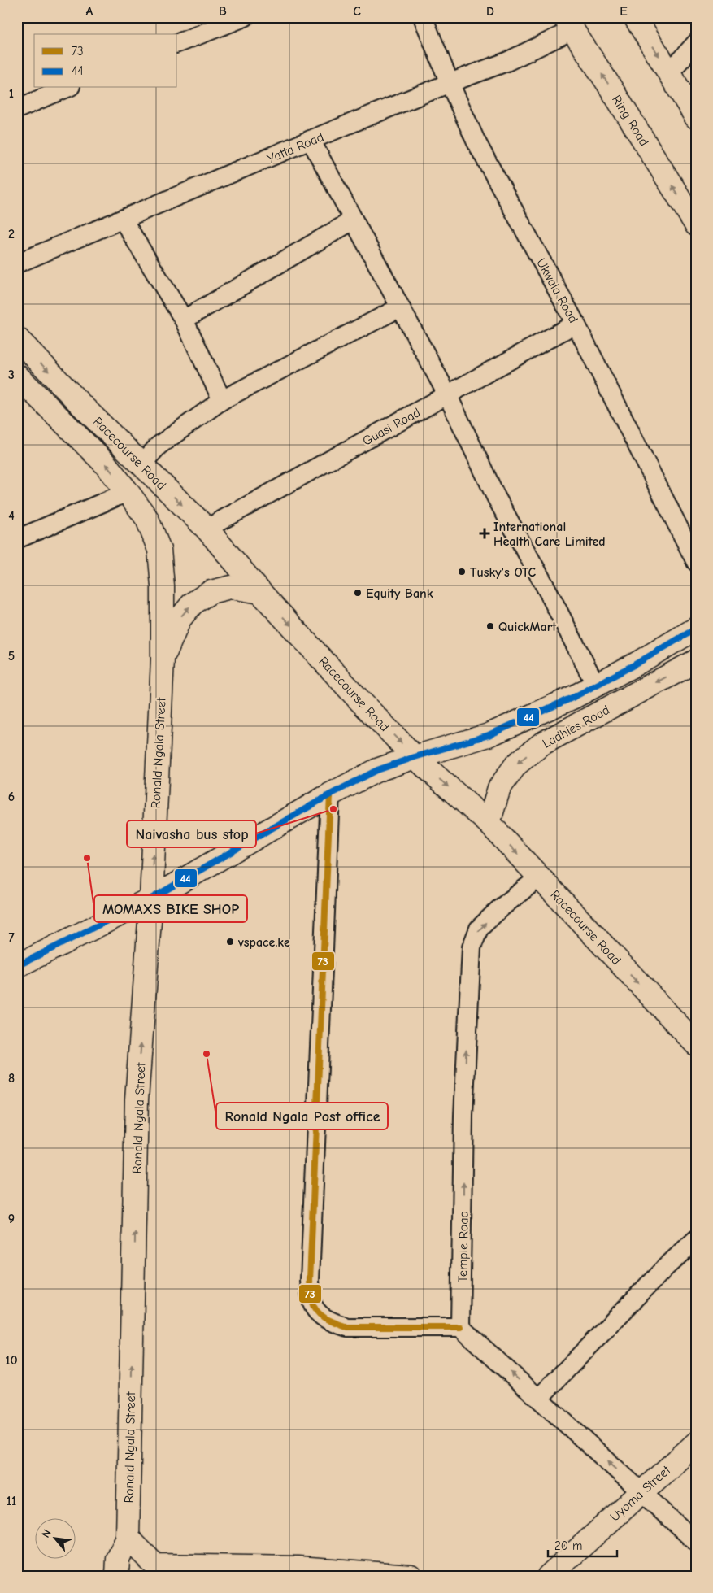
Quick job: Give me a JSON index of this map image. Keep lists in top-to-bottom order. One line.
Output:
{"streets":{"main road":["Ring Road","Racecourse Road","Ladhies Road","Ronald Ngala Street","Uyoma Street"],"street":["Yatta Road","Ukwala Road","Guasi Road","Temple Road"]},"crossings":[["Ring Road","Yatta Road"],["Yatta Road","Ukwala Road"],["Ukwala Road","Guasi Road"],["Guasi Road","Racecourse Road"],["Racecourse Road","Ladhies Road"],["Racecourse Road","Ronald Ngala Street"],["Racecourse Road","Temple Road"],["Ladhies Road","Ronald Ngala Street"]],"one_way":["Ronald Ngala Street","Temple Road"],"places":{"health":["International Health Care Limited"],"other":["Tusky's OTC","Equity Bank","QuickMart","Naivasha bus stop","MOMAXS BIKE SHOP","vspace.ke","Ronald Ngala Post office"]},"lines":["transit line 44","transit line 73"],"legend":["73","44"],"scale_bar":"20 m","north":"top left","grid":{"columns":["A","B","C","D","E"],"rows":["1","2","3","4","5","6","7","8","9","10","11"]}}
